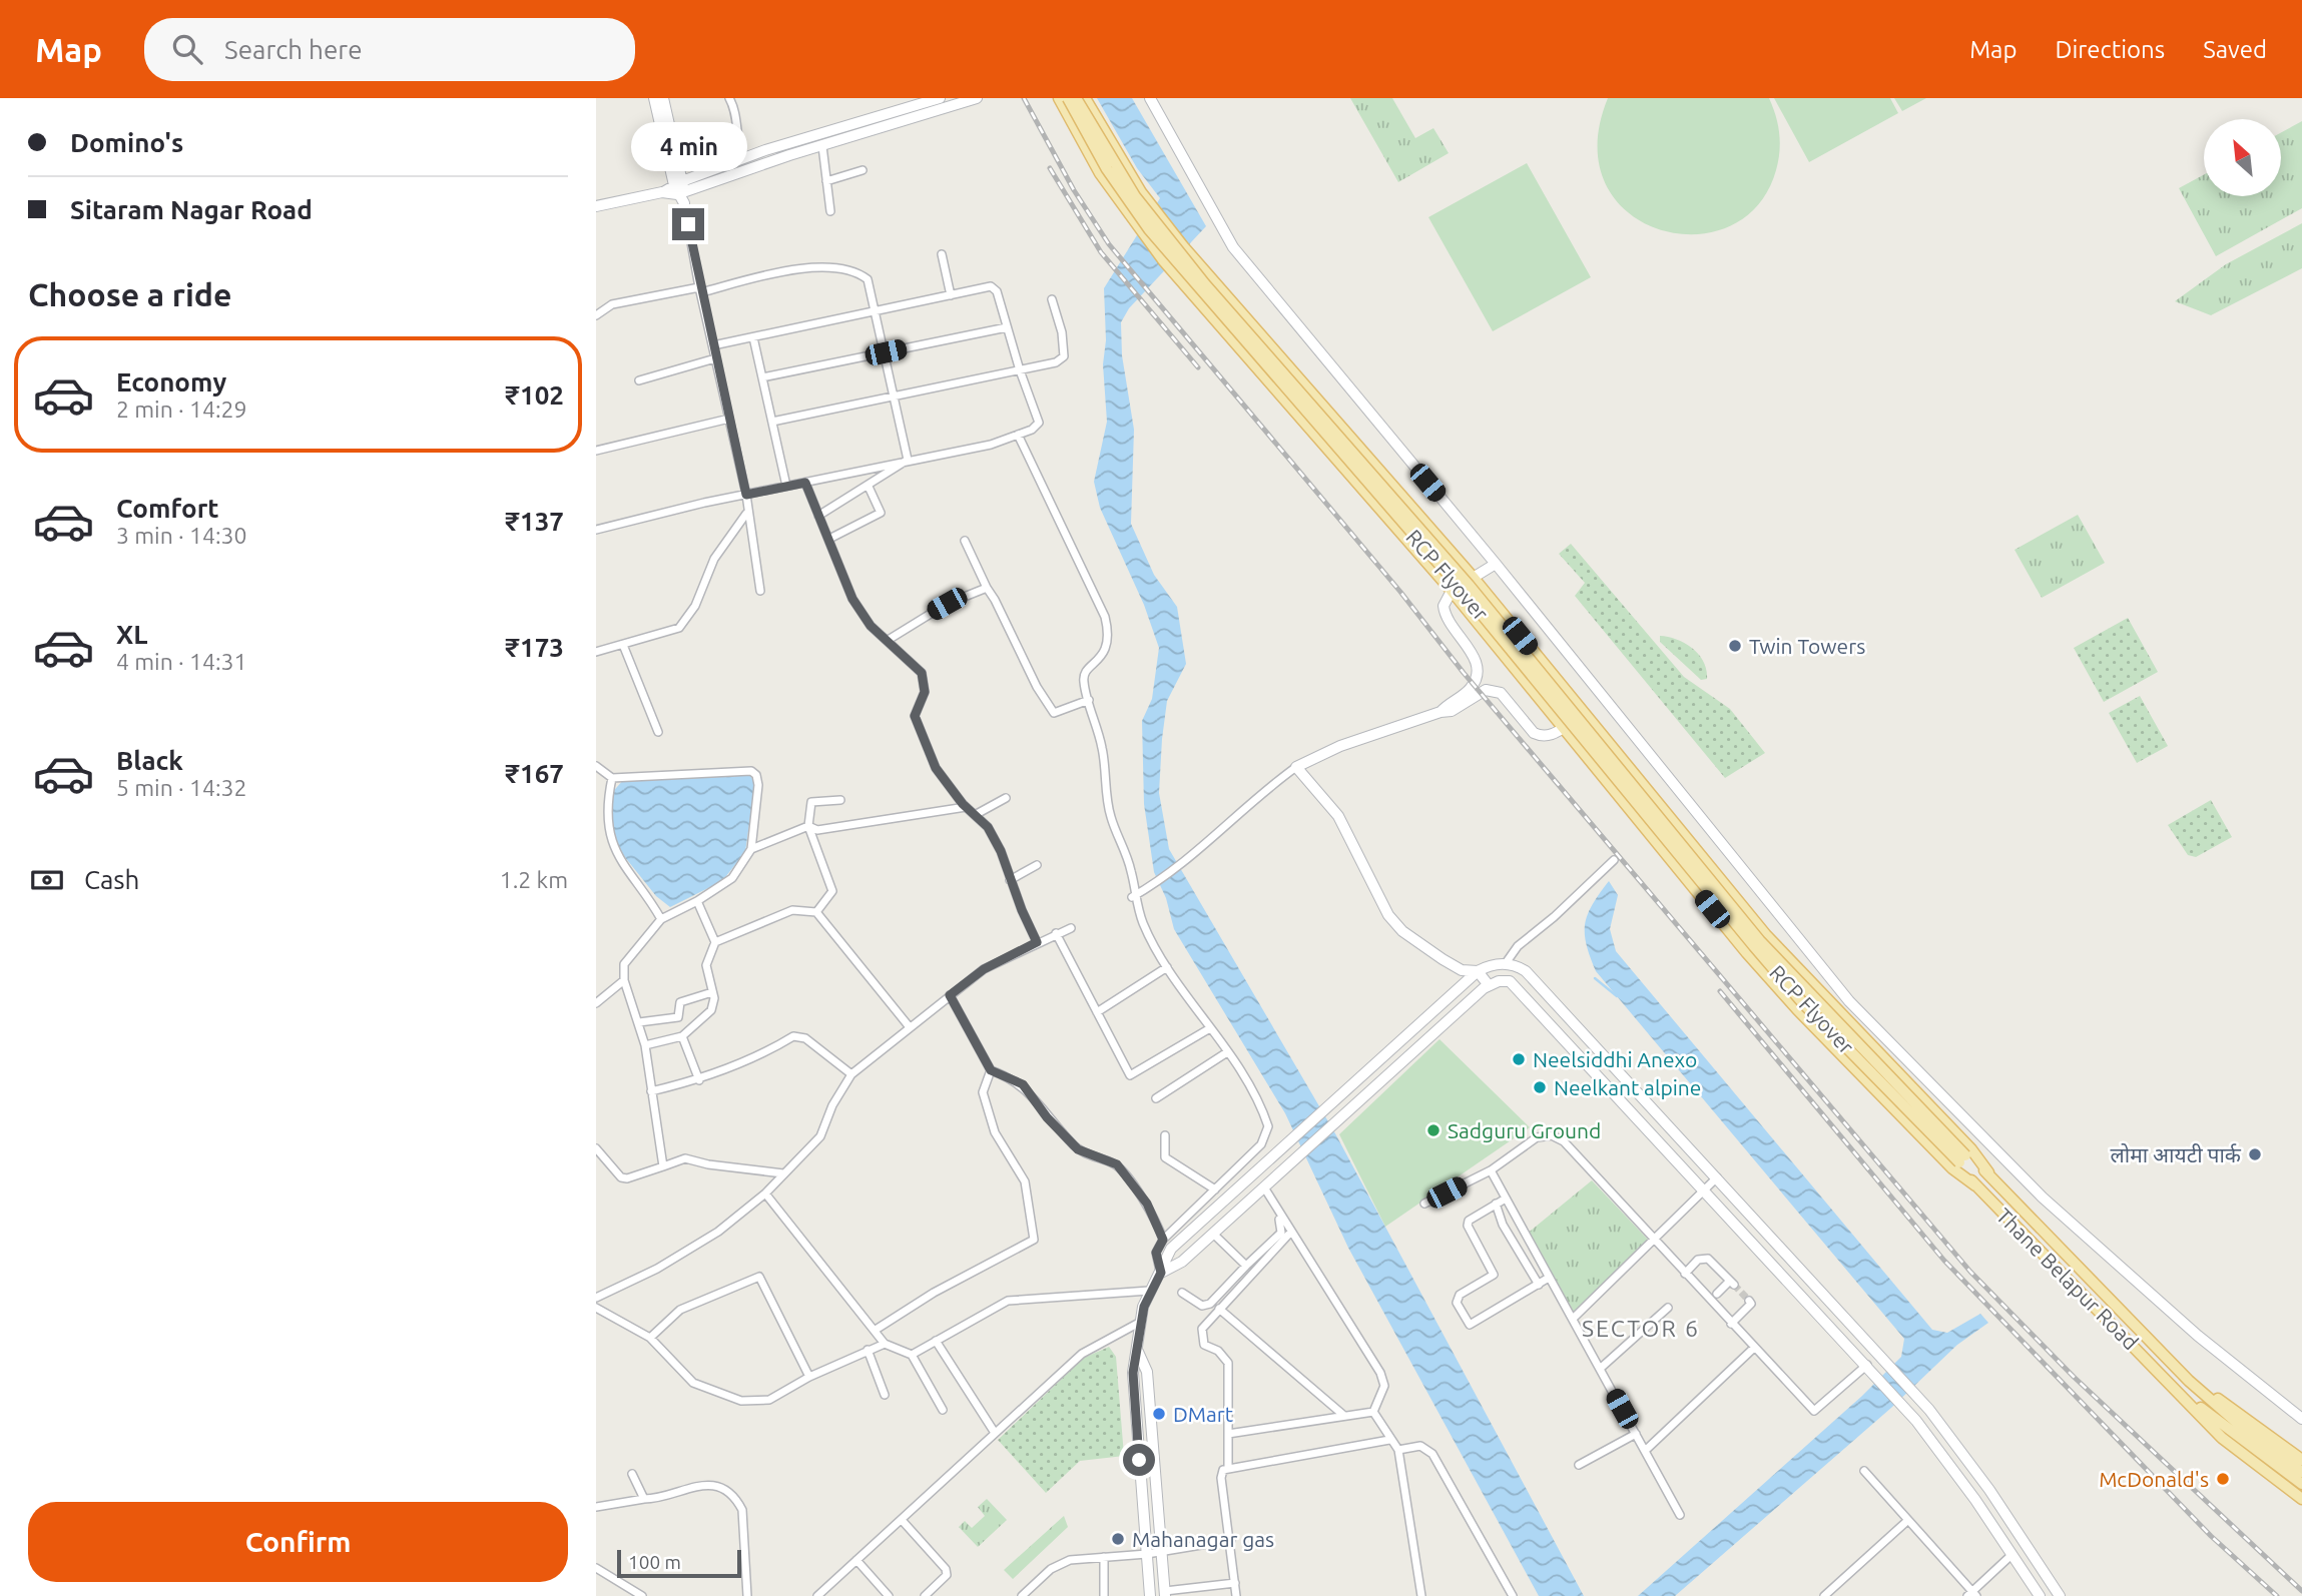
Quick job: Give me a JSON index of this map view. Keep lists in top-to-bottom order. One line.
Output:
{"streets":{"main road":["RCP Flyover","Thane Belapur Road"]},"crossings":[["RCP Flyover","Thane Belapur Road"]],"districts":["SECTOR 6"],"places":["Twin Towers","Neelsiddhi Anexo","Neelkant alpine","Sadguru Ground","लोमा आयटी पार्क","DMart","McDonald's","Mahanagar gas"],"scale_bar":"100 m","north":"top left","page":{"header":"Map","search":"Search here","nav":["Map","Directions","Saved"],"banner":["Domino's","Sitaram Nagar Road"],"bubble":"4 min","heading":"Choose a ride","list":[{"name":"Economy","note":"2 min · 14:29","value":"₹102"},{"name":"Comfort","note":"3 min · 14:30","value":"₹137"},{"name":"XL","note":"4 min · 14:31","value":"₹173"},{"name":"Black","note":"5 min · 14:32","value":"₹167"}],"pay":["Cash","1.2 km"],"buttons":"Confirm","scale":"100 m"}}
